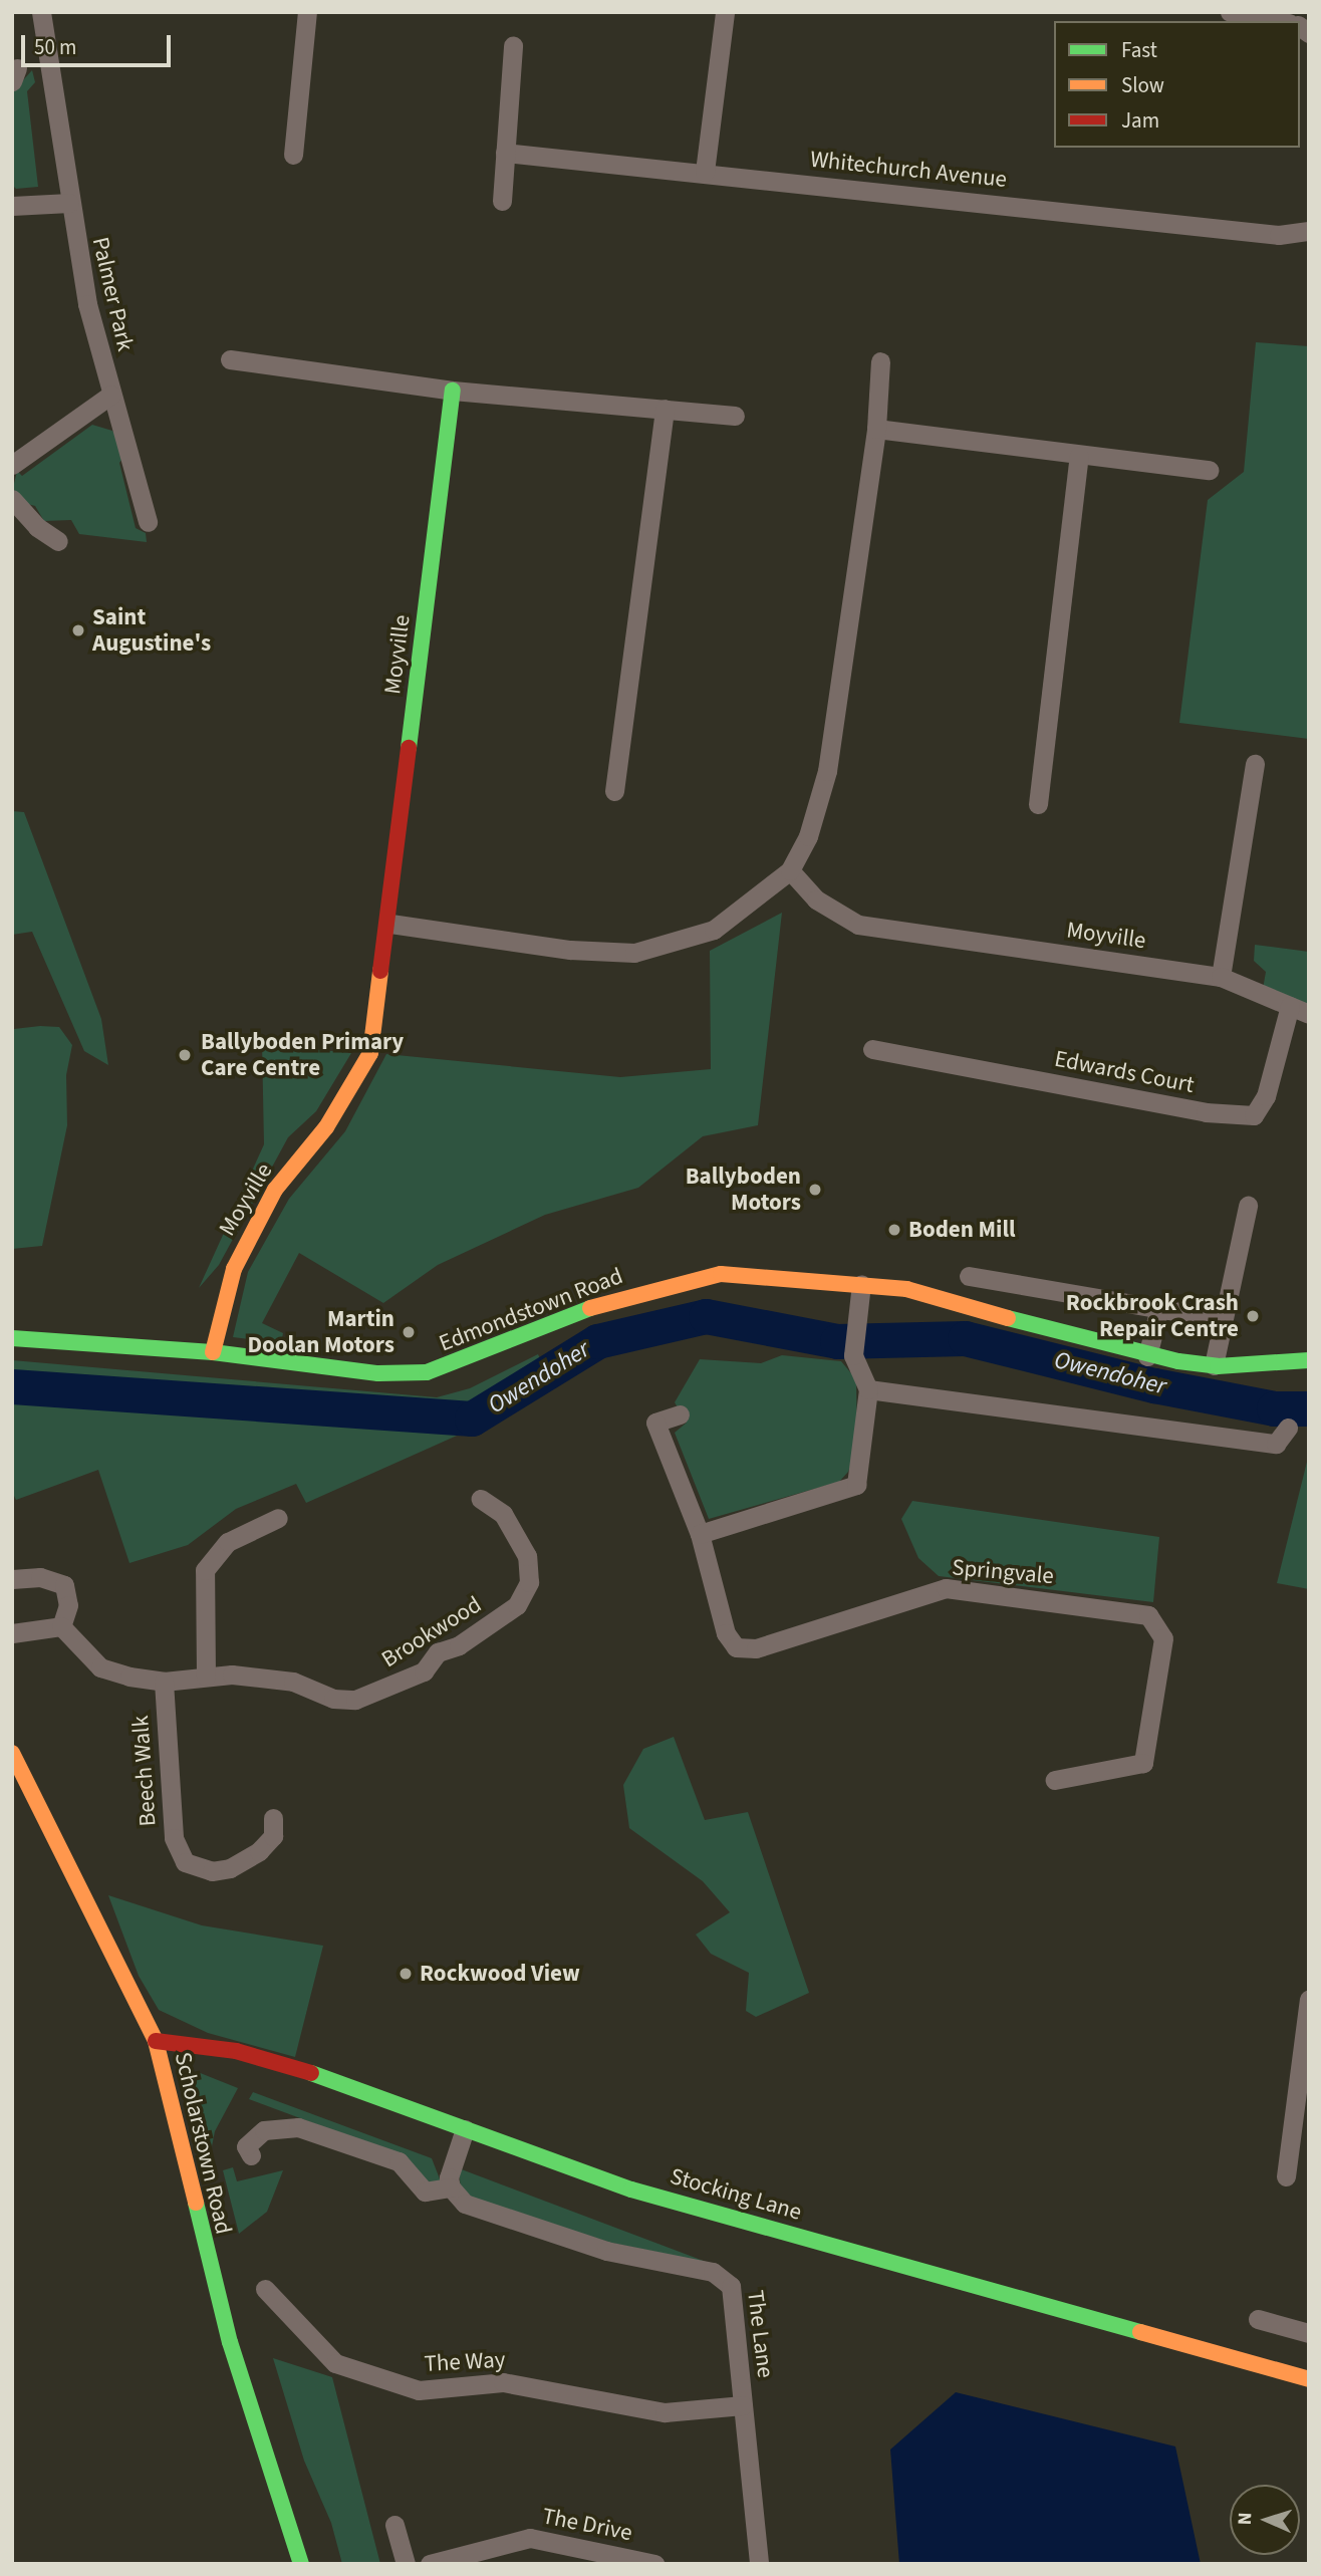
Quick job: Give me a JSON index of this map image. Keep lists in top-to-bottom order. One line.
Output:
{"streets":{"main road":["Moyville","Edmondstown Road","Scholarstown Road","Stocking Lane"],"street":["Whitechurch Avenue","Palmer Park","Edwards Court","Springvale","Brookwood","Beech Walk","The Lane","The Way","The Drive"]},"crossings":[["Moyville","Edwards Court"],["Moyville","Edmondstown Road"],["Brookwood","Beech Walk"],["Scholarstown Road","Stocking Lane"],["The Lane","The Way"]],"water":["Owendoher"],"places":["Saint Augustine's","Ballyboden Primary Care Centre","Ballyboden Motors","Boden Mill","Rockbrook Crash Repair Centre","Martin Doolan Motors","Rockwood View"],"legend":["Fast","Slow","Jam"],"scale_bar":"50 m","north":"left"}
